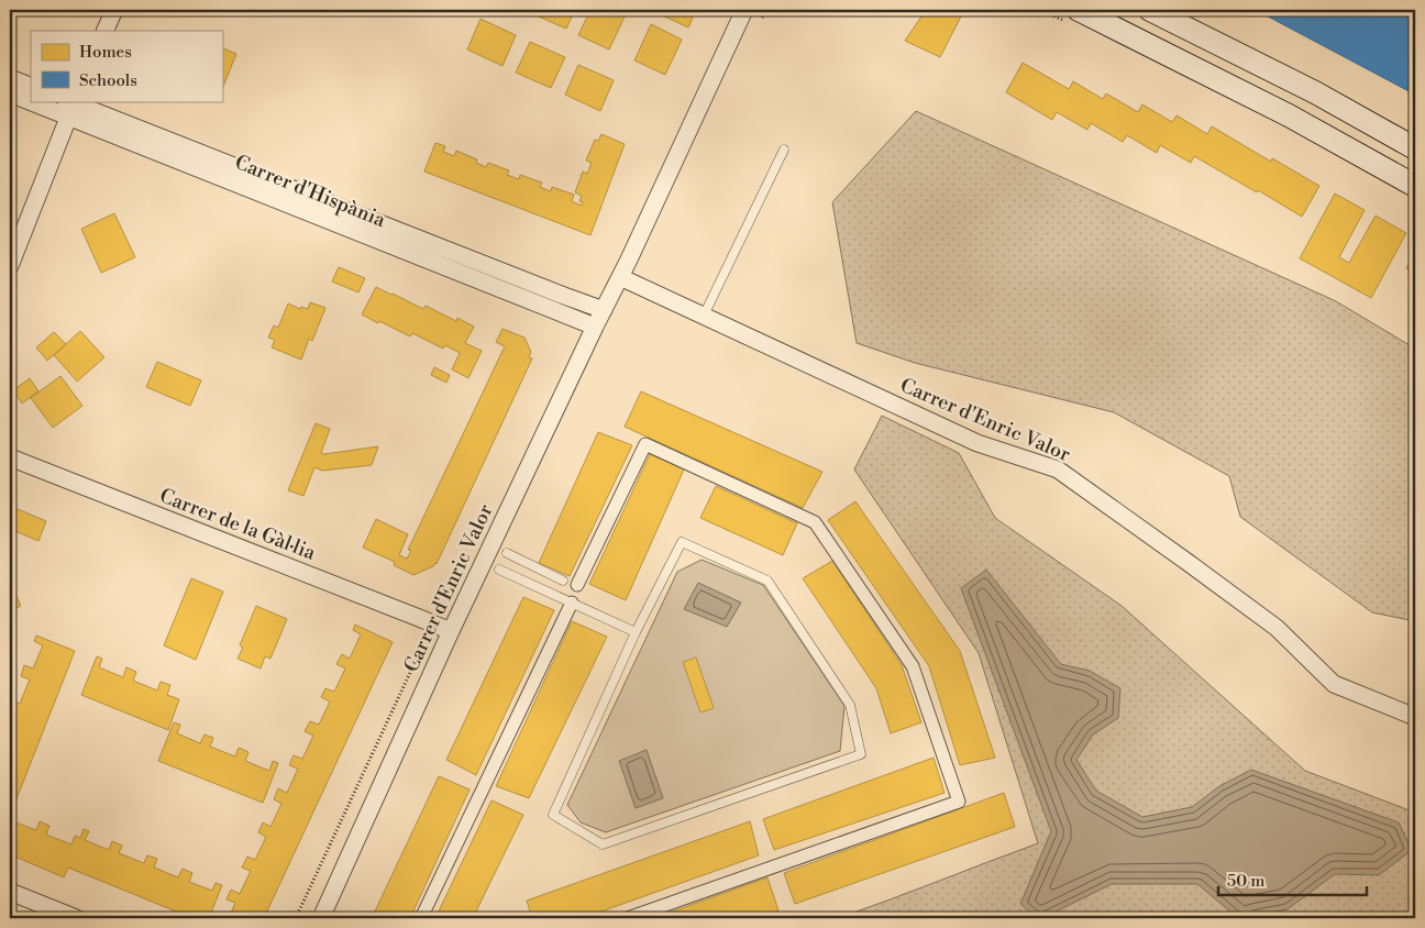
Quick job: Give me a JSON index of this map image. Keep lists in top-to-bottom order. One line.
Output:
{"streets":{"street":["Carrer d'Hispània","Carrer d'Enric Valor","Carrer de la Gàl·lia"]},"crossings":[["Carrer d'Hispània","Carrer d'Enric Valor"],["Carrer d'Enric Valor","Carrer de la Gàl·lia"]],"legend":["Homes","Schools"],"scale_bar":"50 m"}
